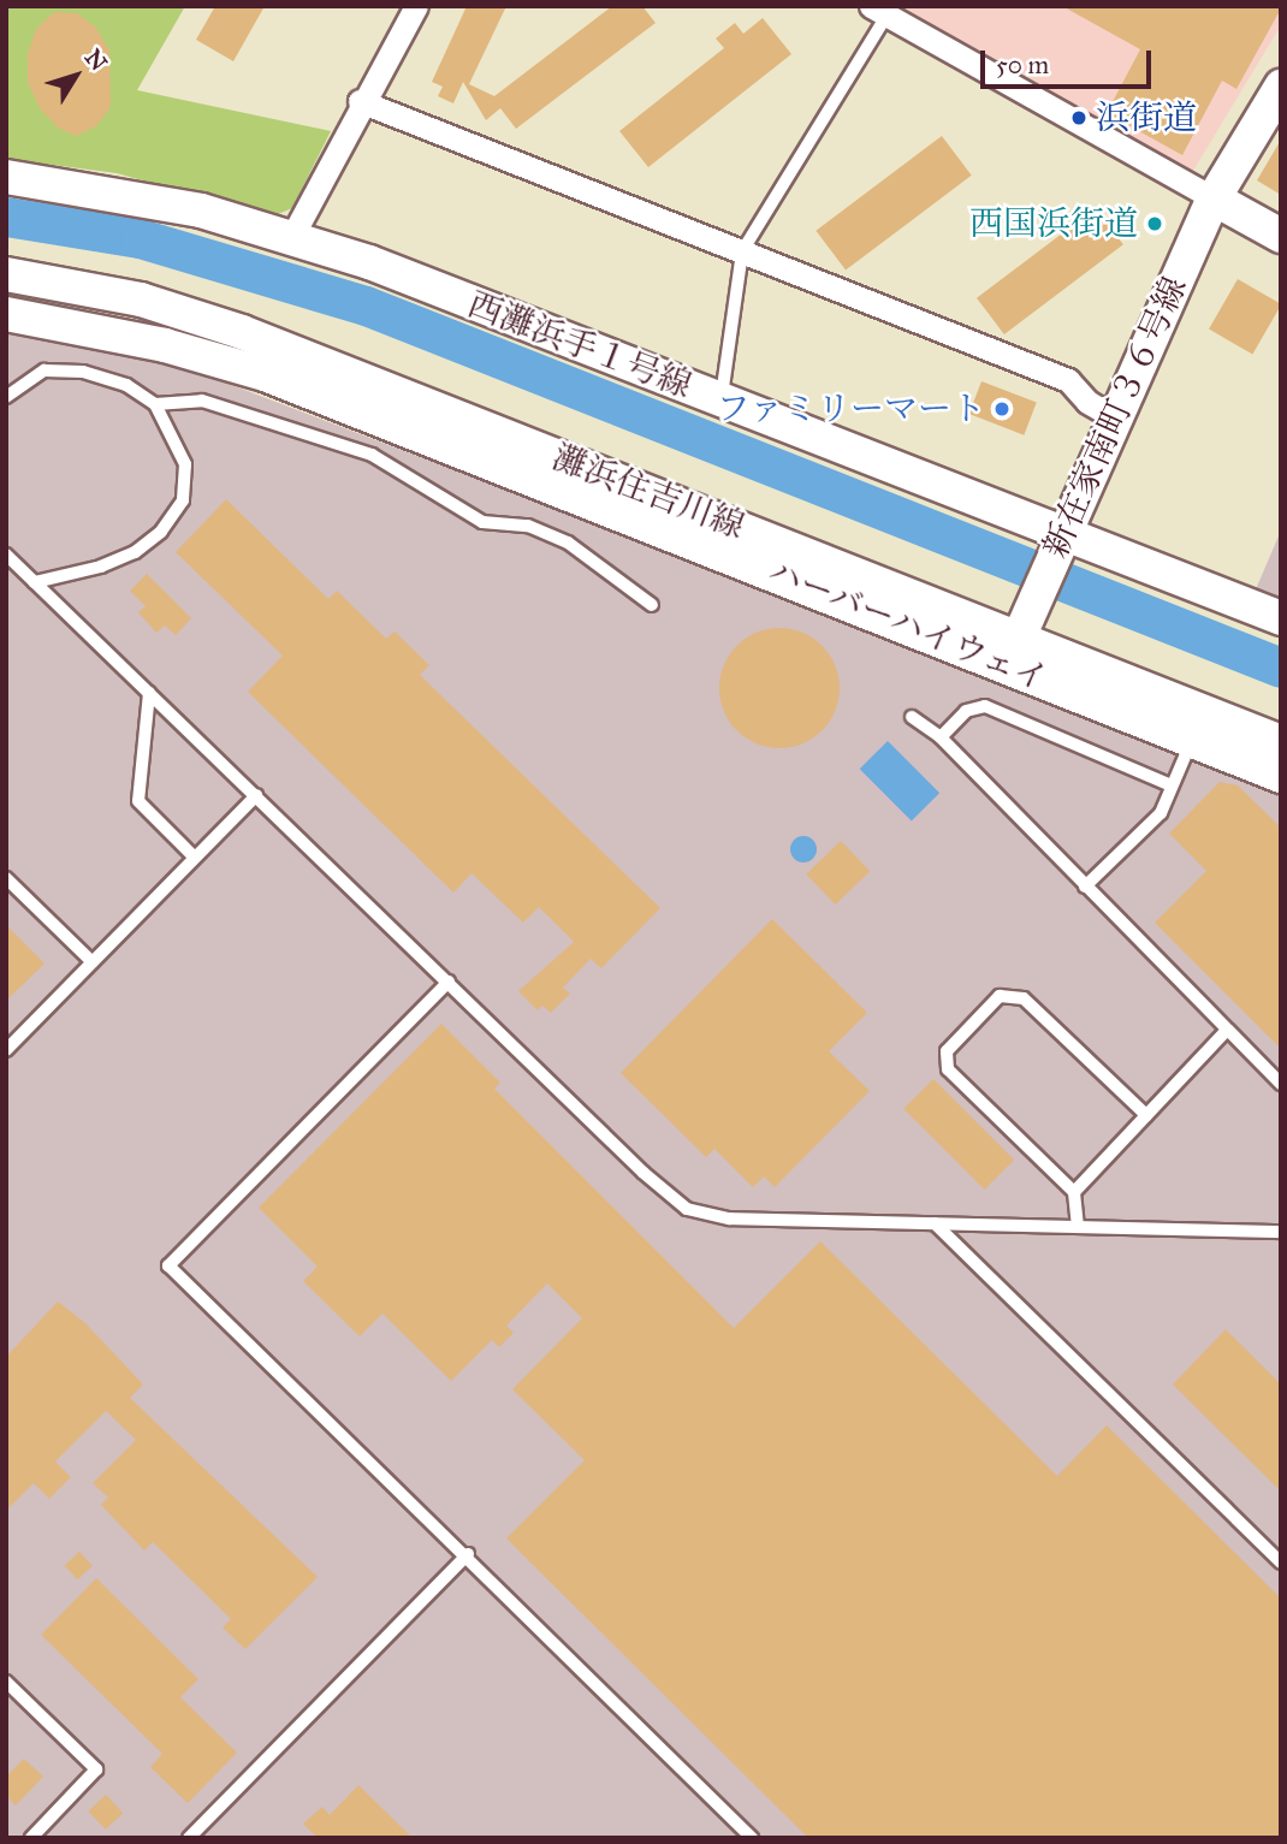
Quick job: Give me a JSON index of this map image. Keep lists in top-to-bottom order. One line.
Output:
{"streets":{"street":["西灘浜手１号線","新在家南町３６号線","灘浜住吉川線","ハーバーハイウェイ"]},"crossings":[["西灘浜手１号線","新在家南町３６号線"],["新在家南町３６号線","灘浜住吉川線"]],"places":["浜街道","西国浜街道","ファミリーマート"],"scale_bar":"50 m","north":"top right"}
